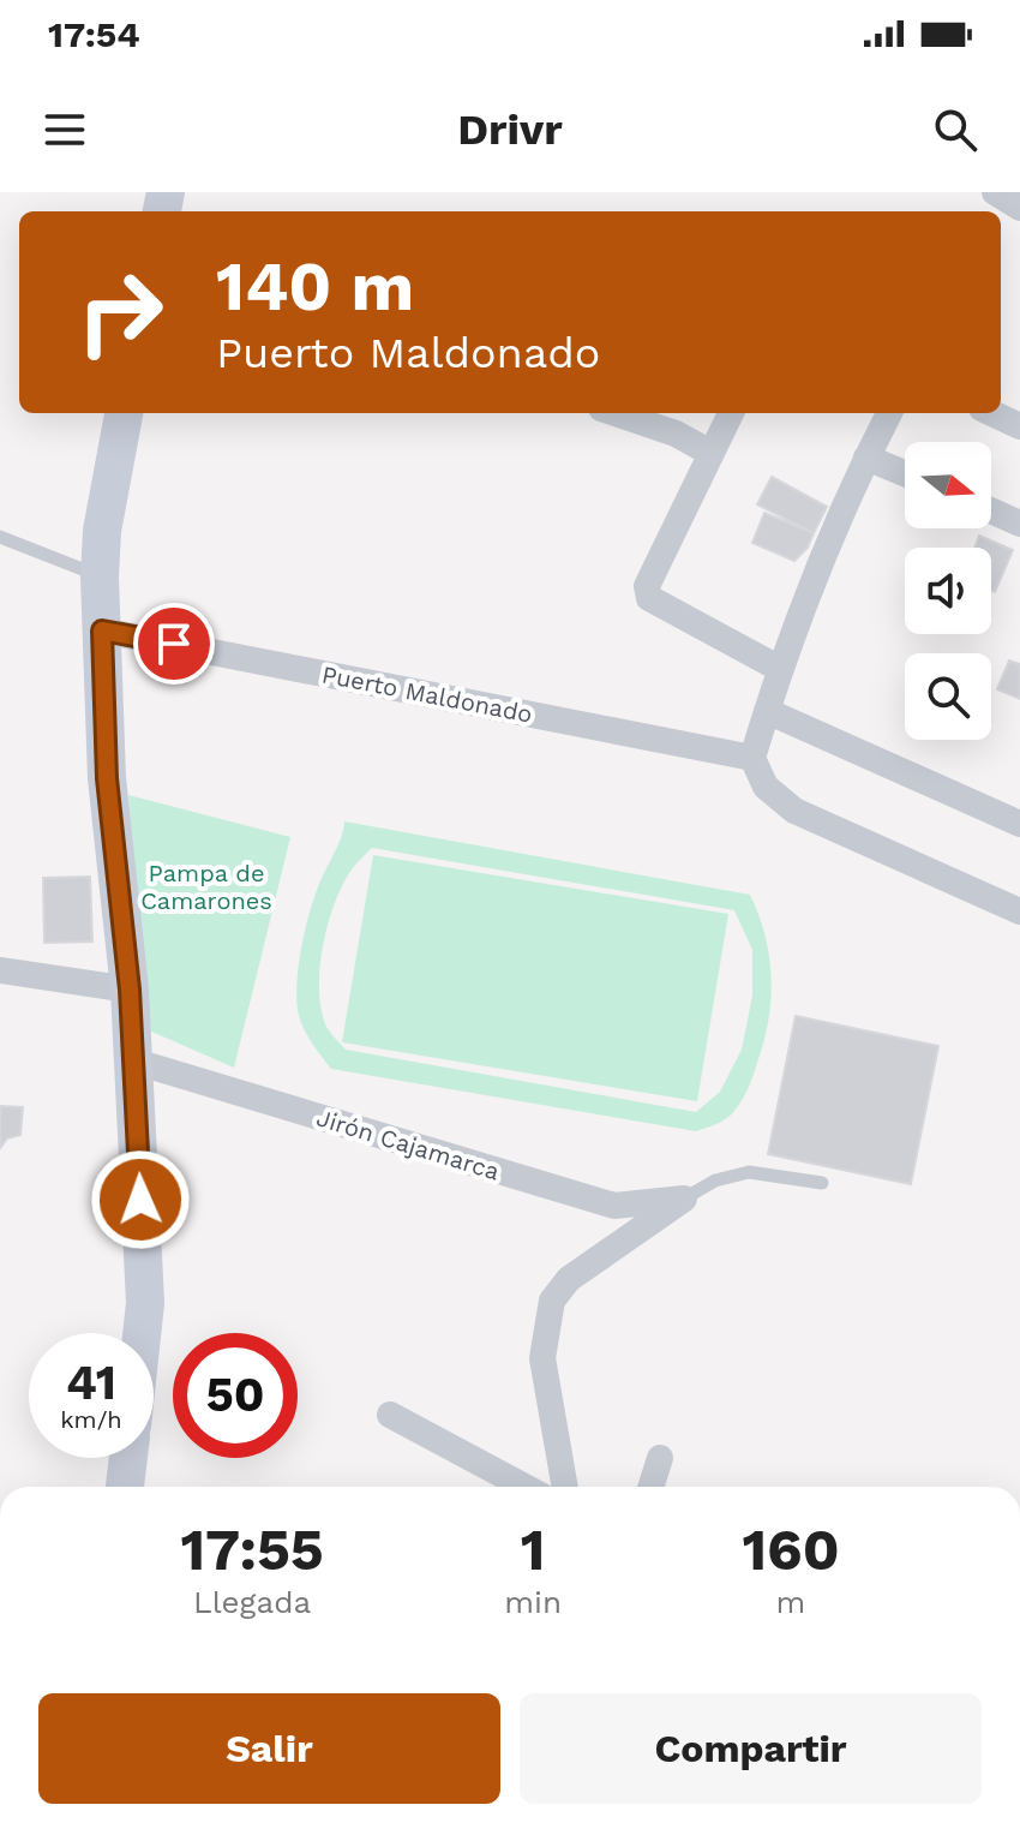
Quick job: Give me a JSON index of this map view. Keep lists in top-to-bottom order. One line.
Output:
{"streets":{"street":["Puerto Maldonado","Jirón Cajamarca"]},"parks":["Pampa de Camarones"],"north":"right","page":{"status":"17:54","header":"Drivr","turn":["140 m","Puerto Maldonado"],"speed":"41 km/h","limit":"50","eta":["17:55","Llegada","1","min","160","m"],"buttons":["Salir","Compartir"]}}
